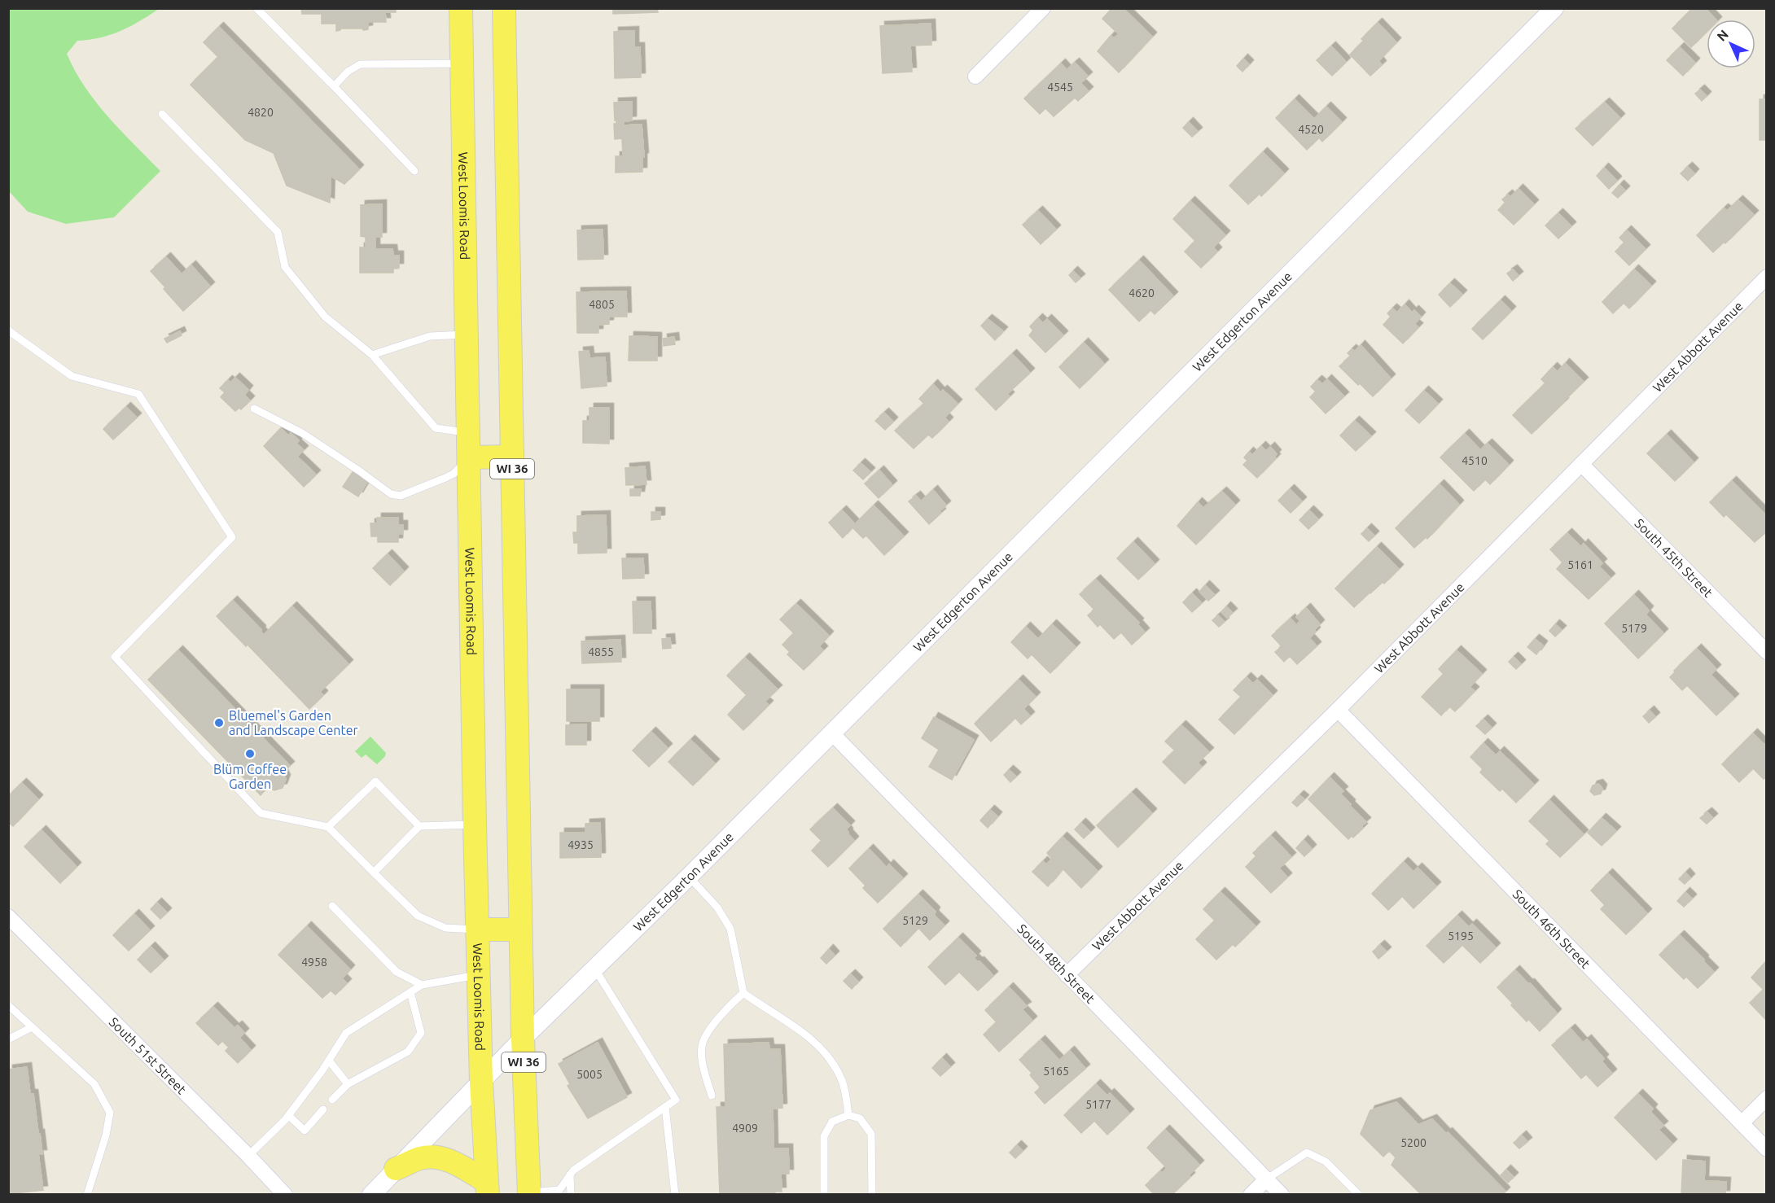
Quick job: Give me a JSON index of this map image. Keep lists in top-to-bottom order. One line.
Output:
{"streets":{"main road":["West Loomis Road","WI 36"],"street":["West Edgerton Avenue","West Abbott Avenue","South 45th Street","South 46th Street","South 48th Street","South 51st Street"]},"crossings":[["West Loomis Road","West Edgerton Avenue"],["West Edgerton Avenue","WI 36"],["West Edgerton Avenue","South 48th Street"],["West Abbott Avenue","South 45th Street"],["West Abbott Avenue","South 46th Street"],["West Abbott Avenue","South 48th Street"]],"places":["Bluemel's Garden and Landscape Center","Blüm Coffee Garden"],"house_numbers":["4545","4820","4520","4620","4805","4510","5161","5179","4855","4935","5129","5195","4958","5165","5005","5177","4909","5200"],"north":"top left"}
